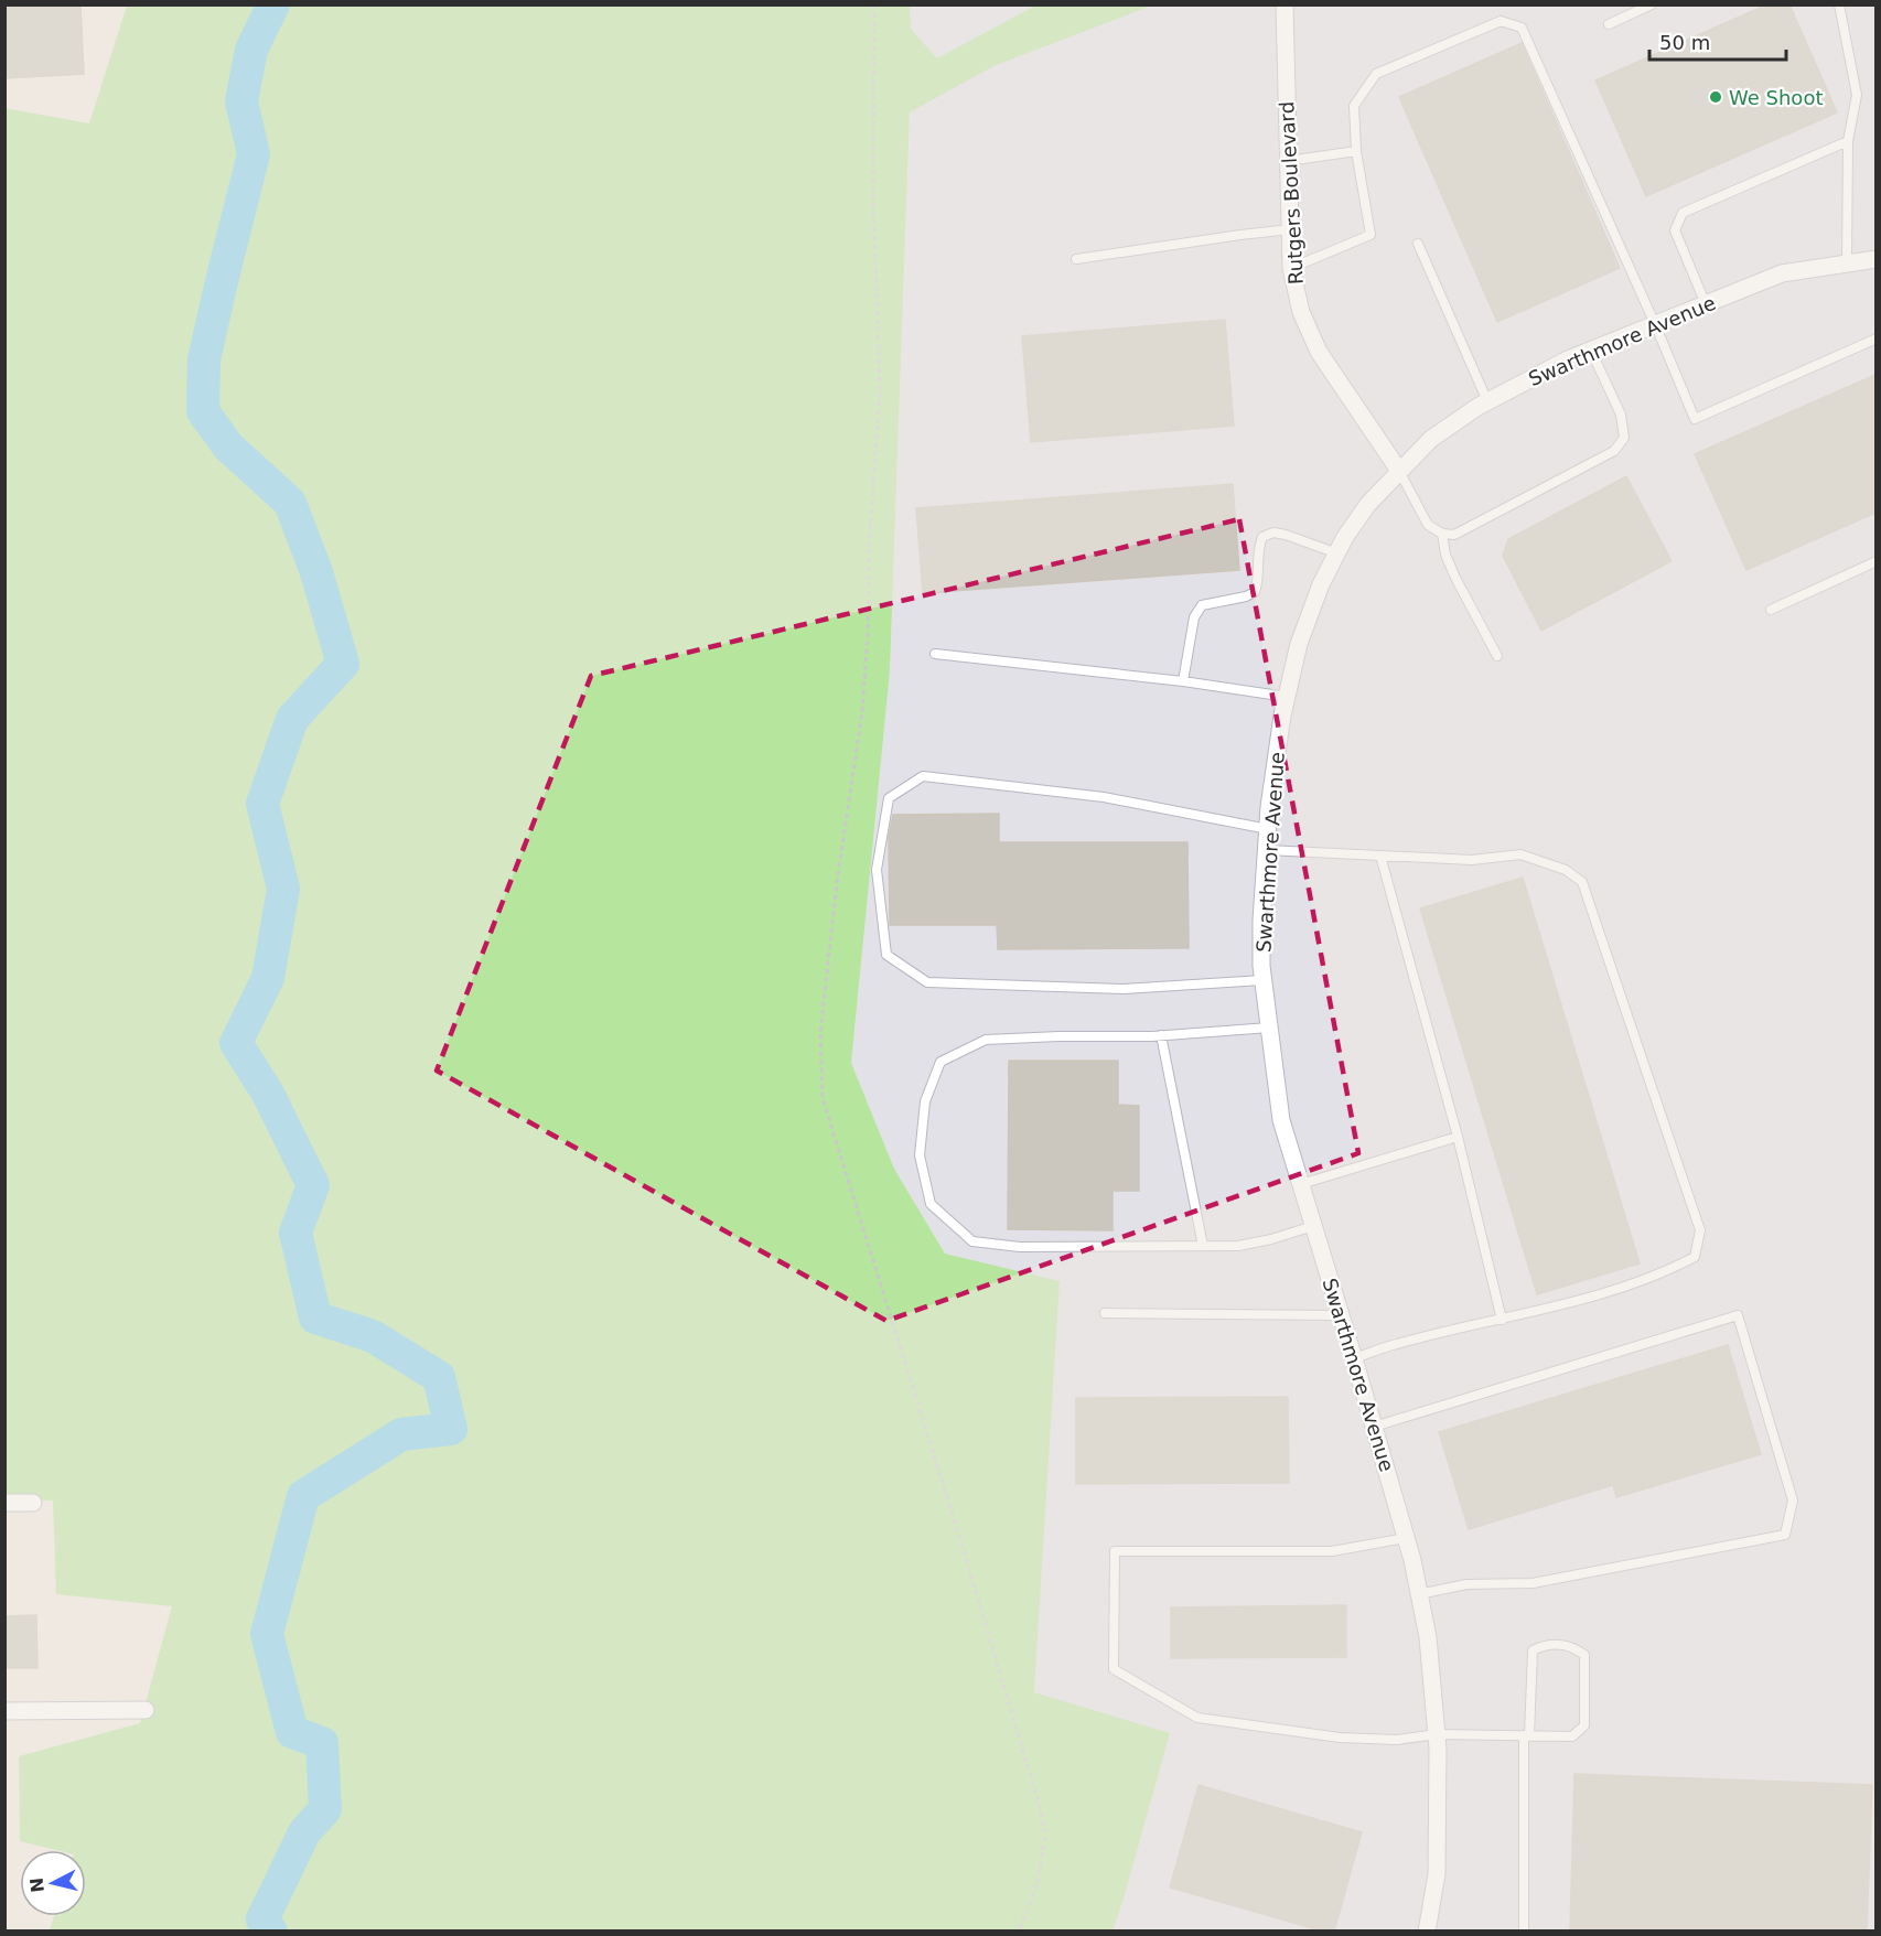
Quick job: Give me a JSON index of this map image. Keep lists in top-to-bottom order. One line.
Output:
{"streets":{"street":["Rutgers Boulevard","Swarthmore Avenue"]},"crossings":[["Rutgers Boulevard","Swarthmore Avenue"]],"places":["We Shoot"],"scale_bar":"50 m","north":"left"}
